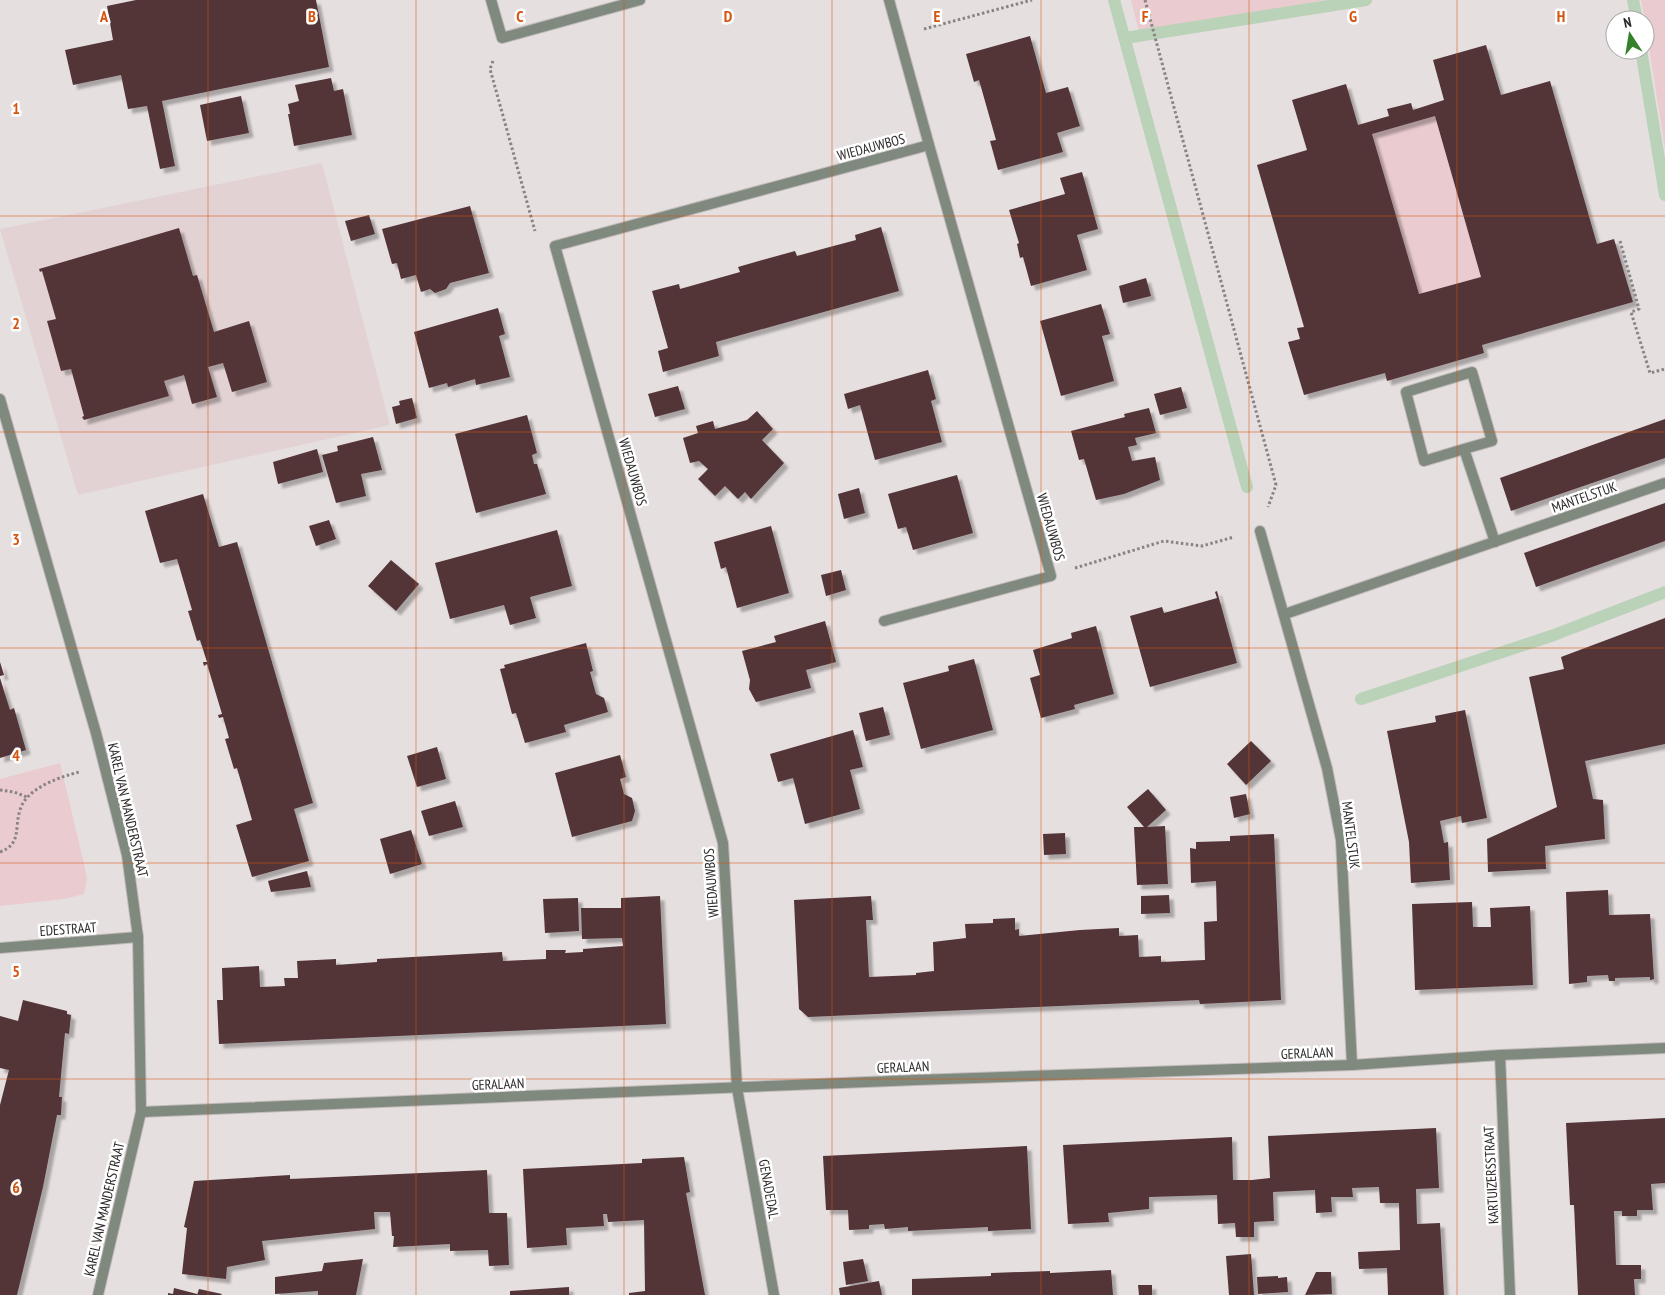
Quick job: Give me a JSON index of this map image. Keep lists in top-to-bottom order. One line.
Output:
{"streets":{"street":["WIEDAUWBOS","MANTELSTUK","KAREL VAN MANDERSTRAAT","EDESTRAAT","GERALAAN","KARTUIZERSSTRAAT","GENADEDAL"]},"crossings":[["WIEDAUWBOS","GERALAAN"],["WIEDAUWBOS","GENADEDAL"],["MANTELSTUK","GERALAAN"],["KAREL VAN MANDERSTRAAT","EDESTRAAT"],["KAREL VAN MANDERSTRAAT","GERALAAN"],["GERALAAN","KARTUIZERSSTRAAT"],["GERALAAN","GENADEDAL"]],"north":"top","grid":{"columns":["A","B","C","D","E","F","G","H"],"rows":["1","2","3","4","5","6"]}}
